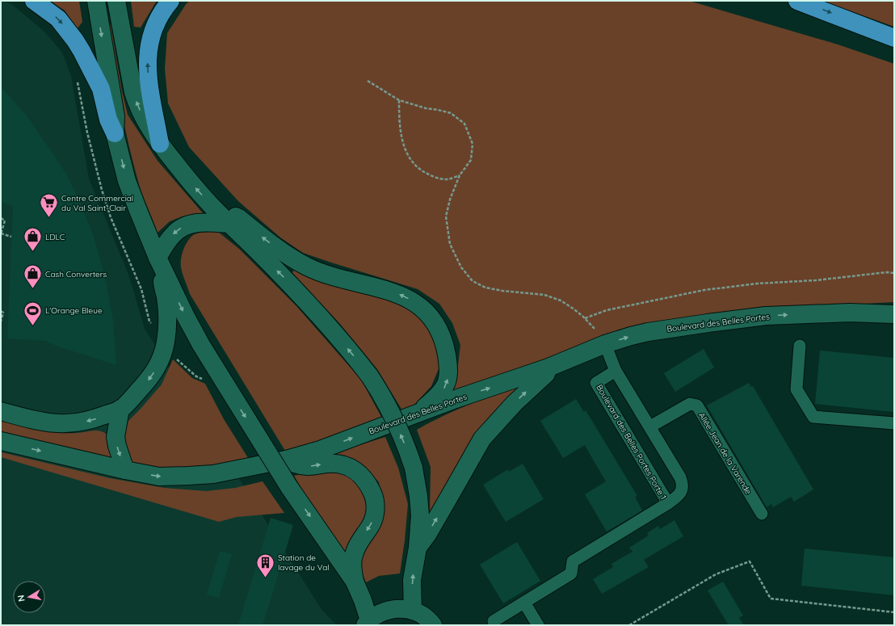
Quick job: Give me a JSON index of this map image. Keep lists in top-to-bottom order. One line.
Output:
{"streets":{"street":["Boulevard des Belles Portes","Boulevard des Belles Portes Porte 1","Allée Jean de la Varende"]},"crossings":[["Boulevard des Belles Portes","Boulevard des Belles Portes Porte 1"],["Boulevard des Belles Portes Porte 1","Allée Jean de la Varende"]],"one_way":["Boulevard des Belles Portes"],"places":{"supermarket":["Centre Commercial du Val Saint-Clair"],"shop":["LDLC","Cash Converters"],"sports":["L'Orange Bleue"],"building":["Station de lavage du Val"]},"north":"left"}
